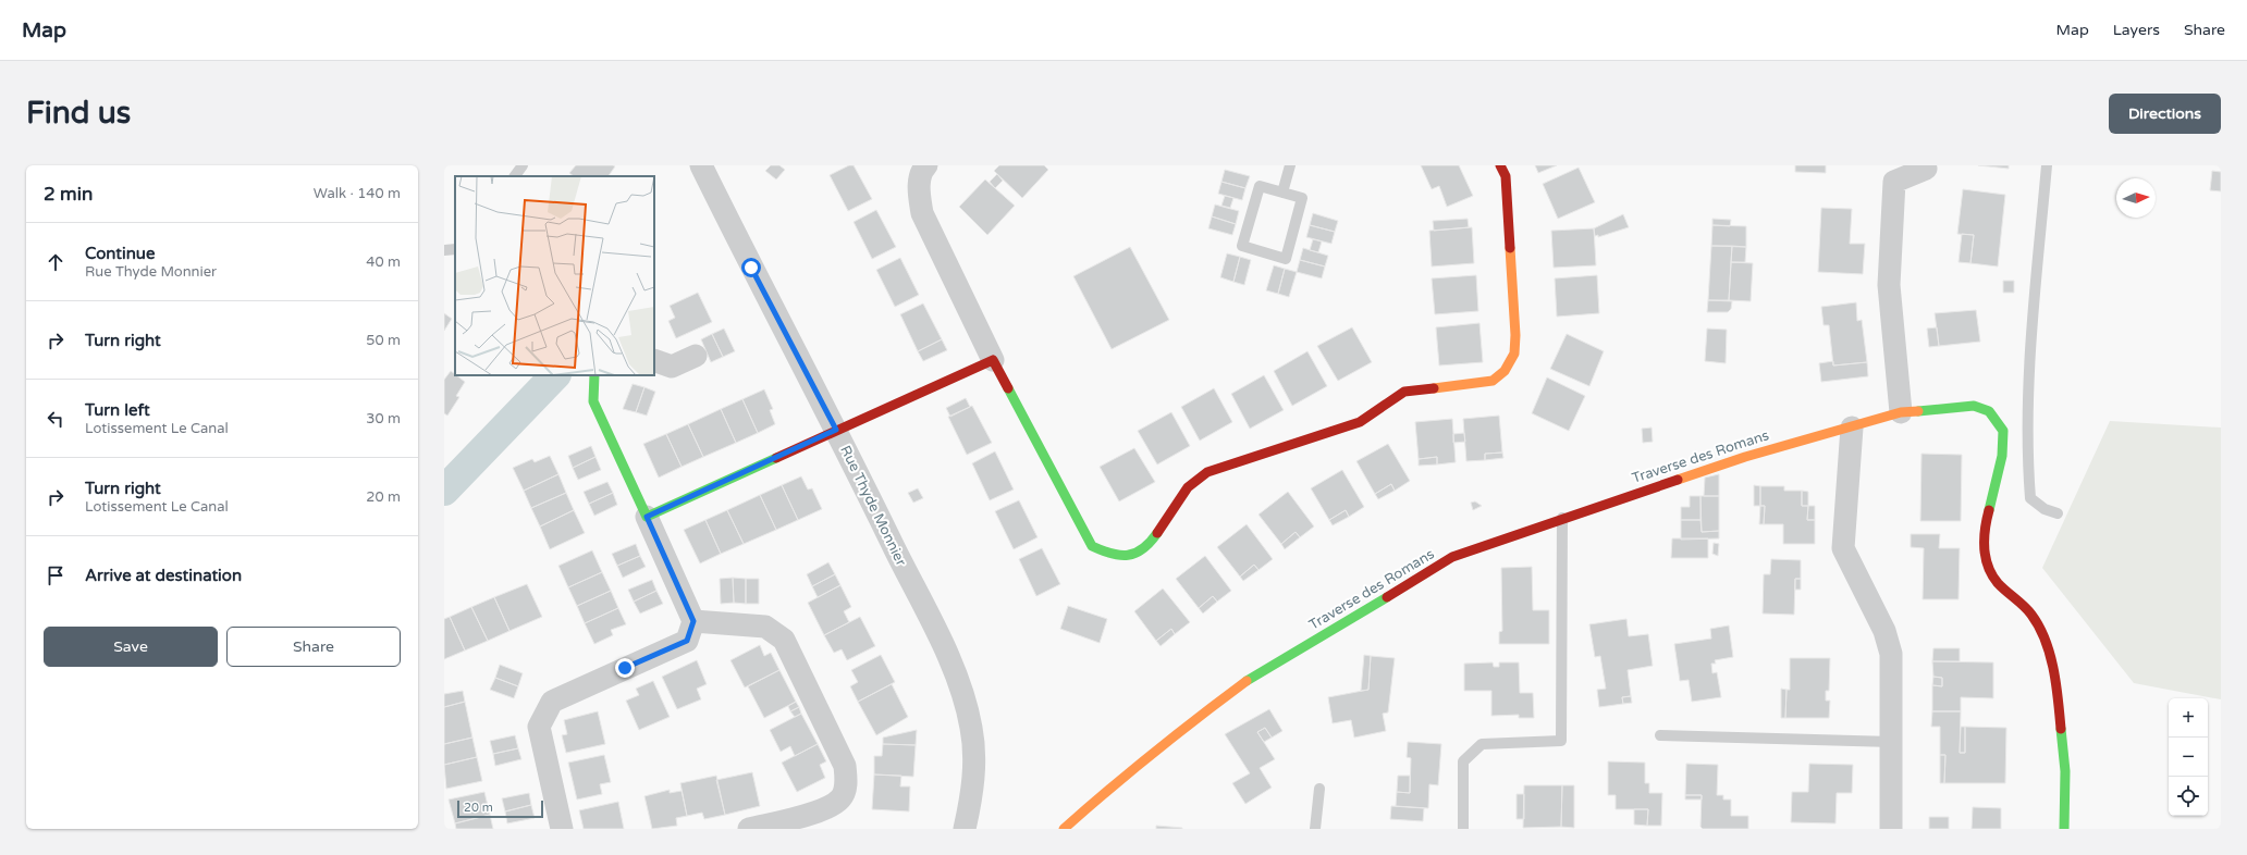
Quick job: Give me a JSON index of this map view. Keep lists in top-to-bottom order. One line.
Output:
{"streets":{"street":["Traverse des Romans","Rue Thyde Monnier"]},"scale_bar":"20 m","north":"right","page":{"header":"Map","nav":["Map","Layers","Share"],"buttons":["Directions",["Save","Share"]],"title":"Find us","heading":["2 min","Walk · 140 m"],"list":[["Continue","Rue Thyde Monnier","40 m"],["Turn right","50 m"],["Turn left","Lotissement Le Canal","30 m"],["Turn right","Lotissement Le Canal","20 m"],"Arrive at destination"],"map_buttons":["+","−"],"scale":"20 m"}}
